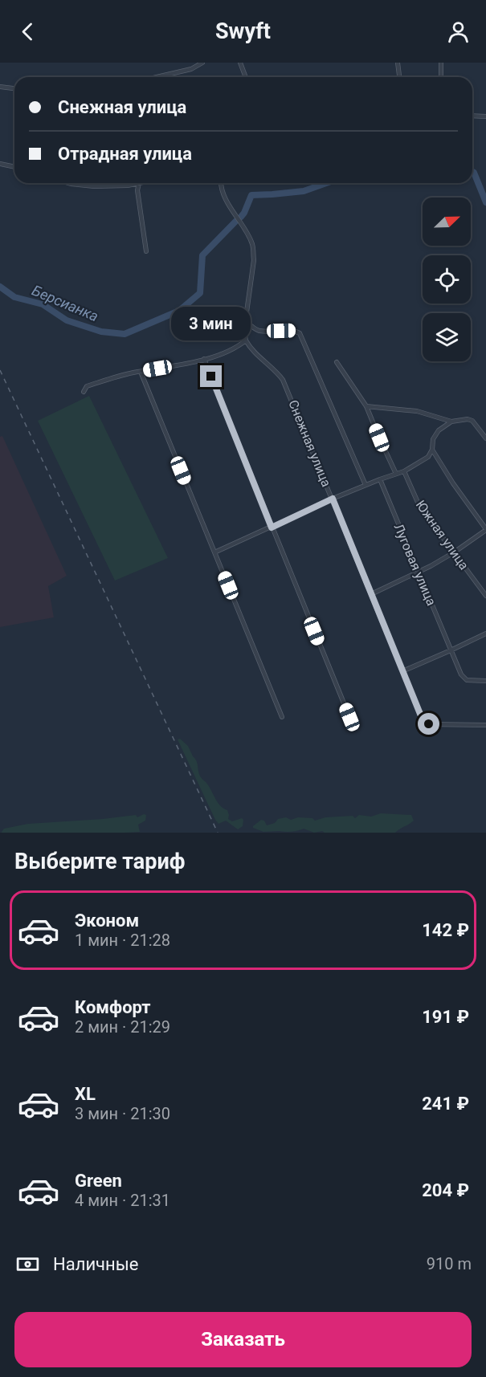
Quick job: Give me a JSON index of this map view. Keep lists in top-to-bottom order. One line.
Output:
{"streets":{"street":["Снежная улица","Южная улица","Луговая улица"]},"water":["Берсианка"],"north":"top right","page":{"header":"Swyft","banner":["Снежная улица","Отрадная улица"],"bubble":"3 мин","heading":"Выберите тариф","list":[{"name":"Эконом","note":"1 мин · 21:28","value":"142 ₽"},{"name":"Комфорт","note":"2 мин · 21:29","value":"191 ₽"},{"name":"XL","note":"3 мин · 21:30","value":"241 ₽"},{"name":"Green","note":"4 мин · 21:31","value":"204 ₽"}],"pay":["Наличные","910 m"],"buttons":"Заказать"}}
